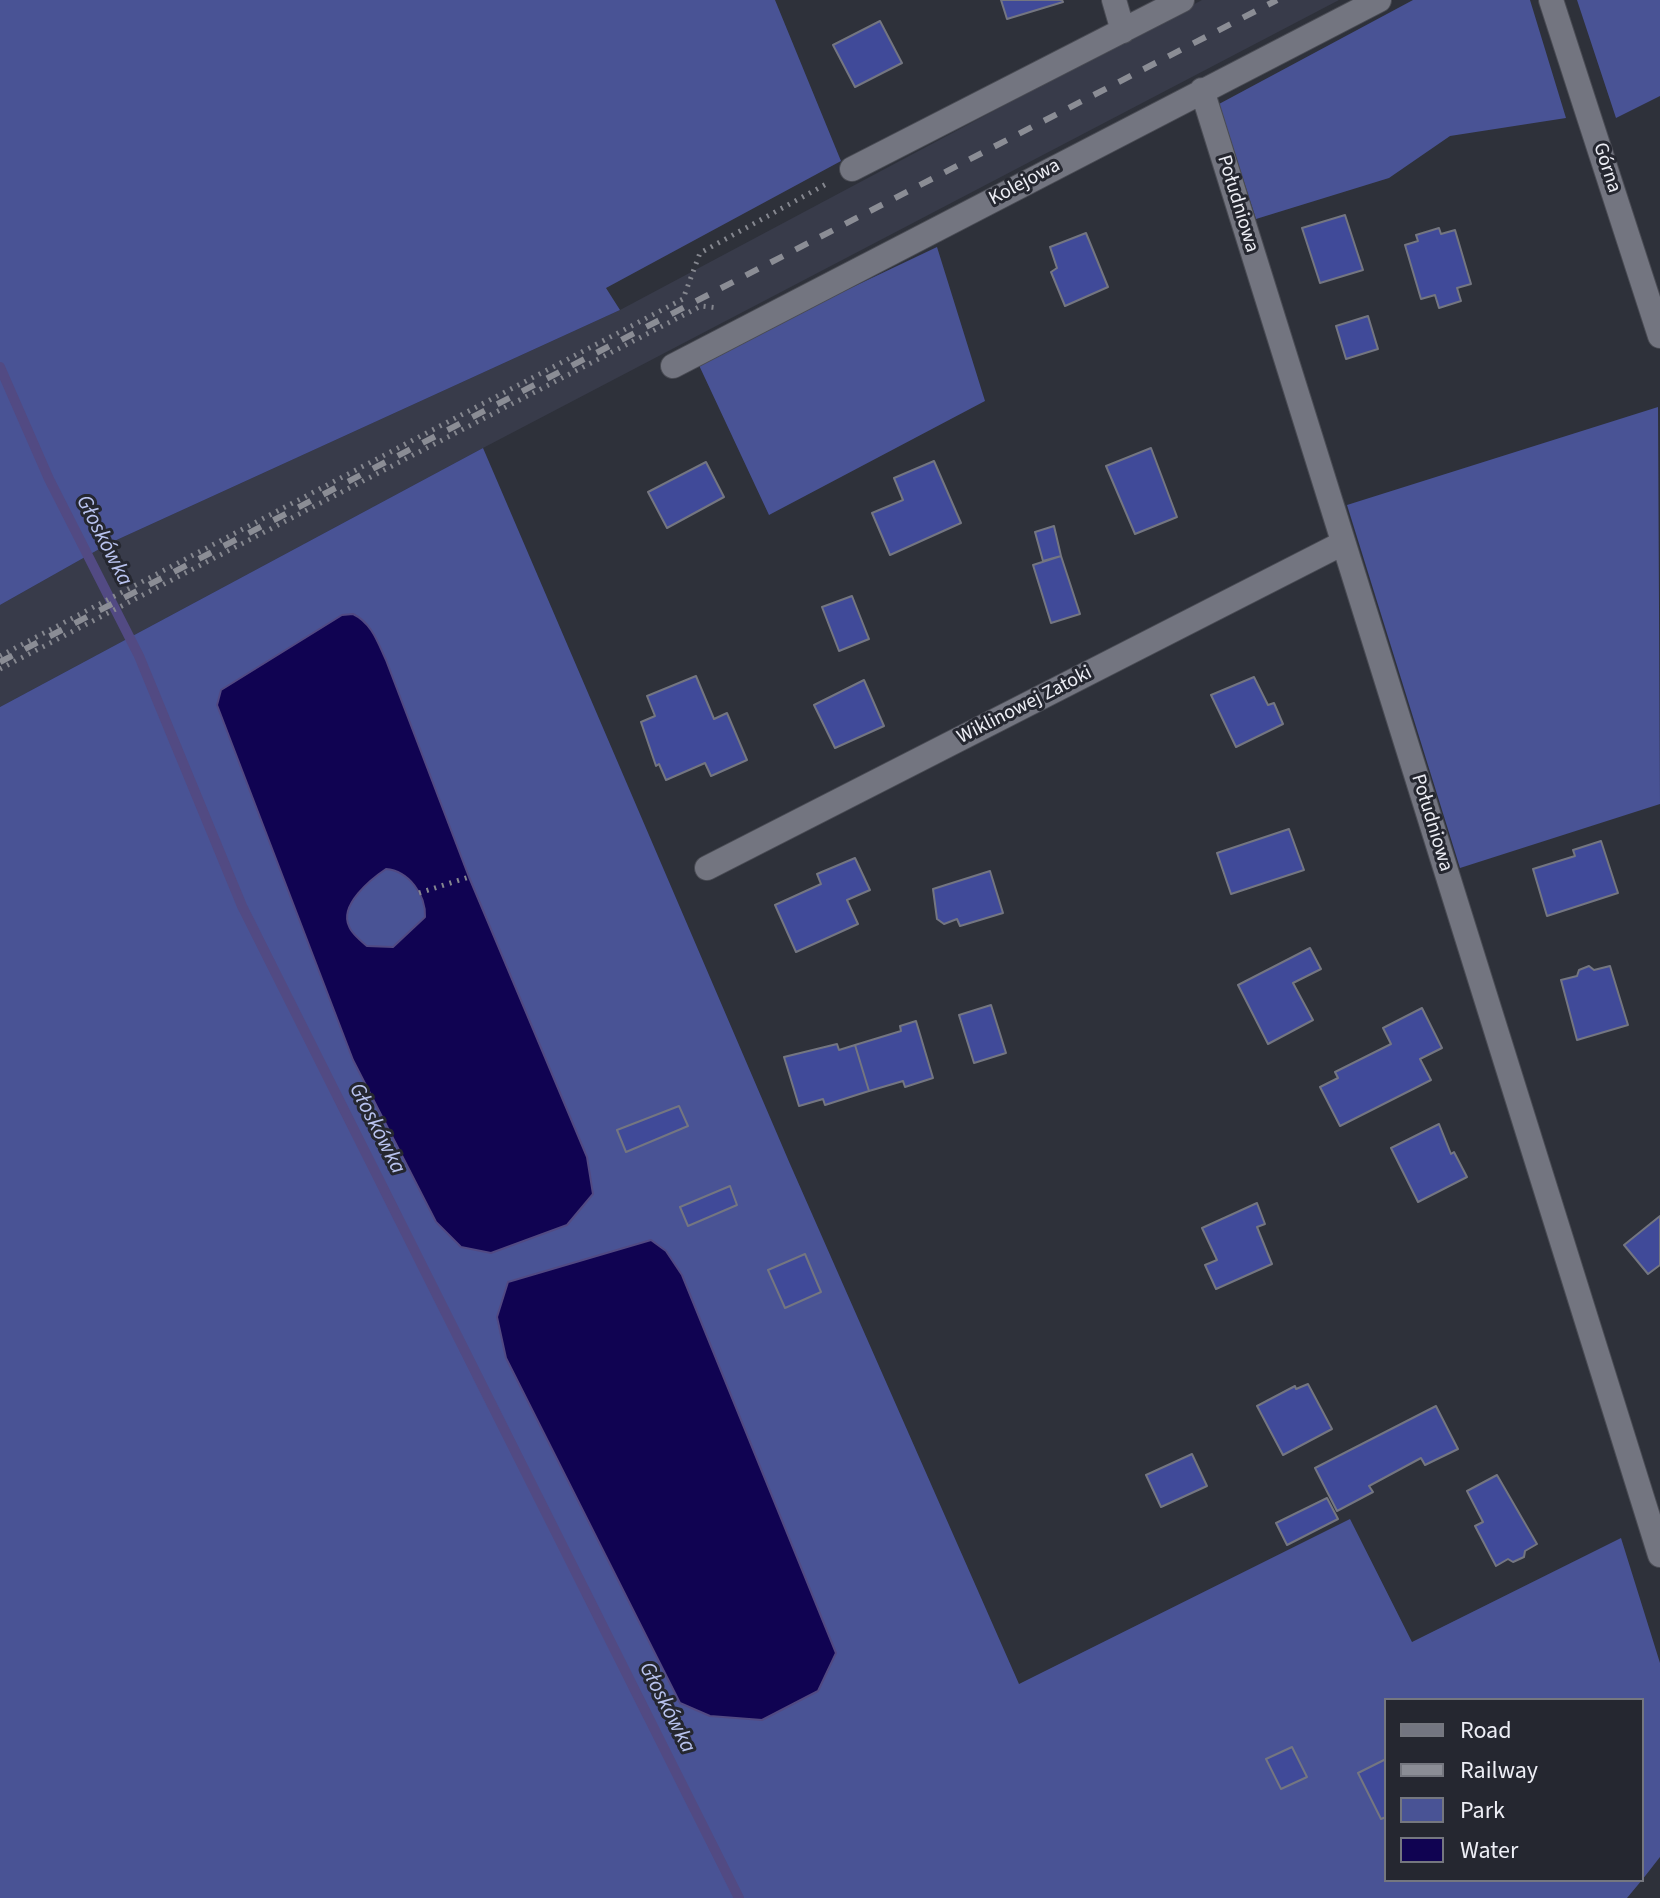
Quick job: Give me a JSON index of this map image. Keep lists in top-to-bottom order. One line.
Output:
{"streets":{"street":["Górna","Kolejowa","Południowa","Wiklinowej Zatoki"]},"crossings":[["Kolejowa","Południowa"],["Południowa","Wiklinowej Zatoki"]],"water":["Głoskówka"],"legend":["Road","Railway","Park","Water"]}
